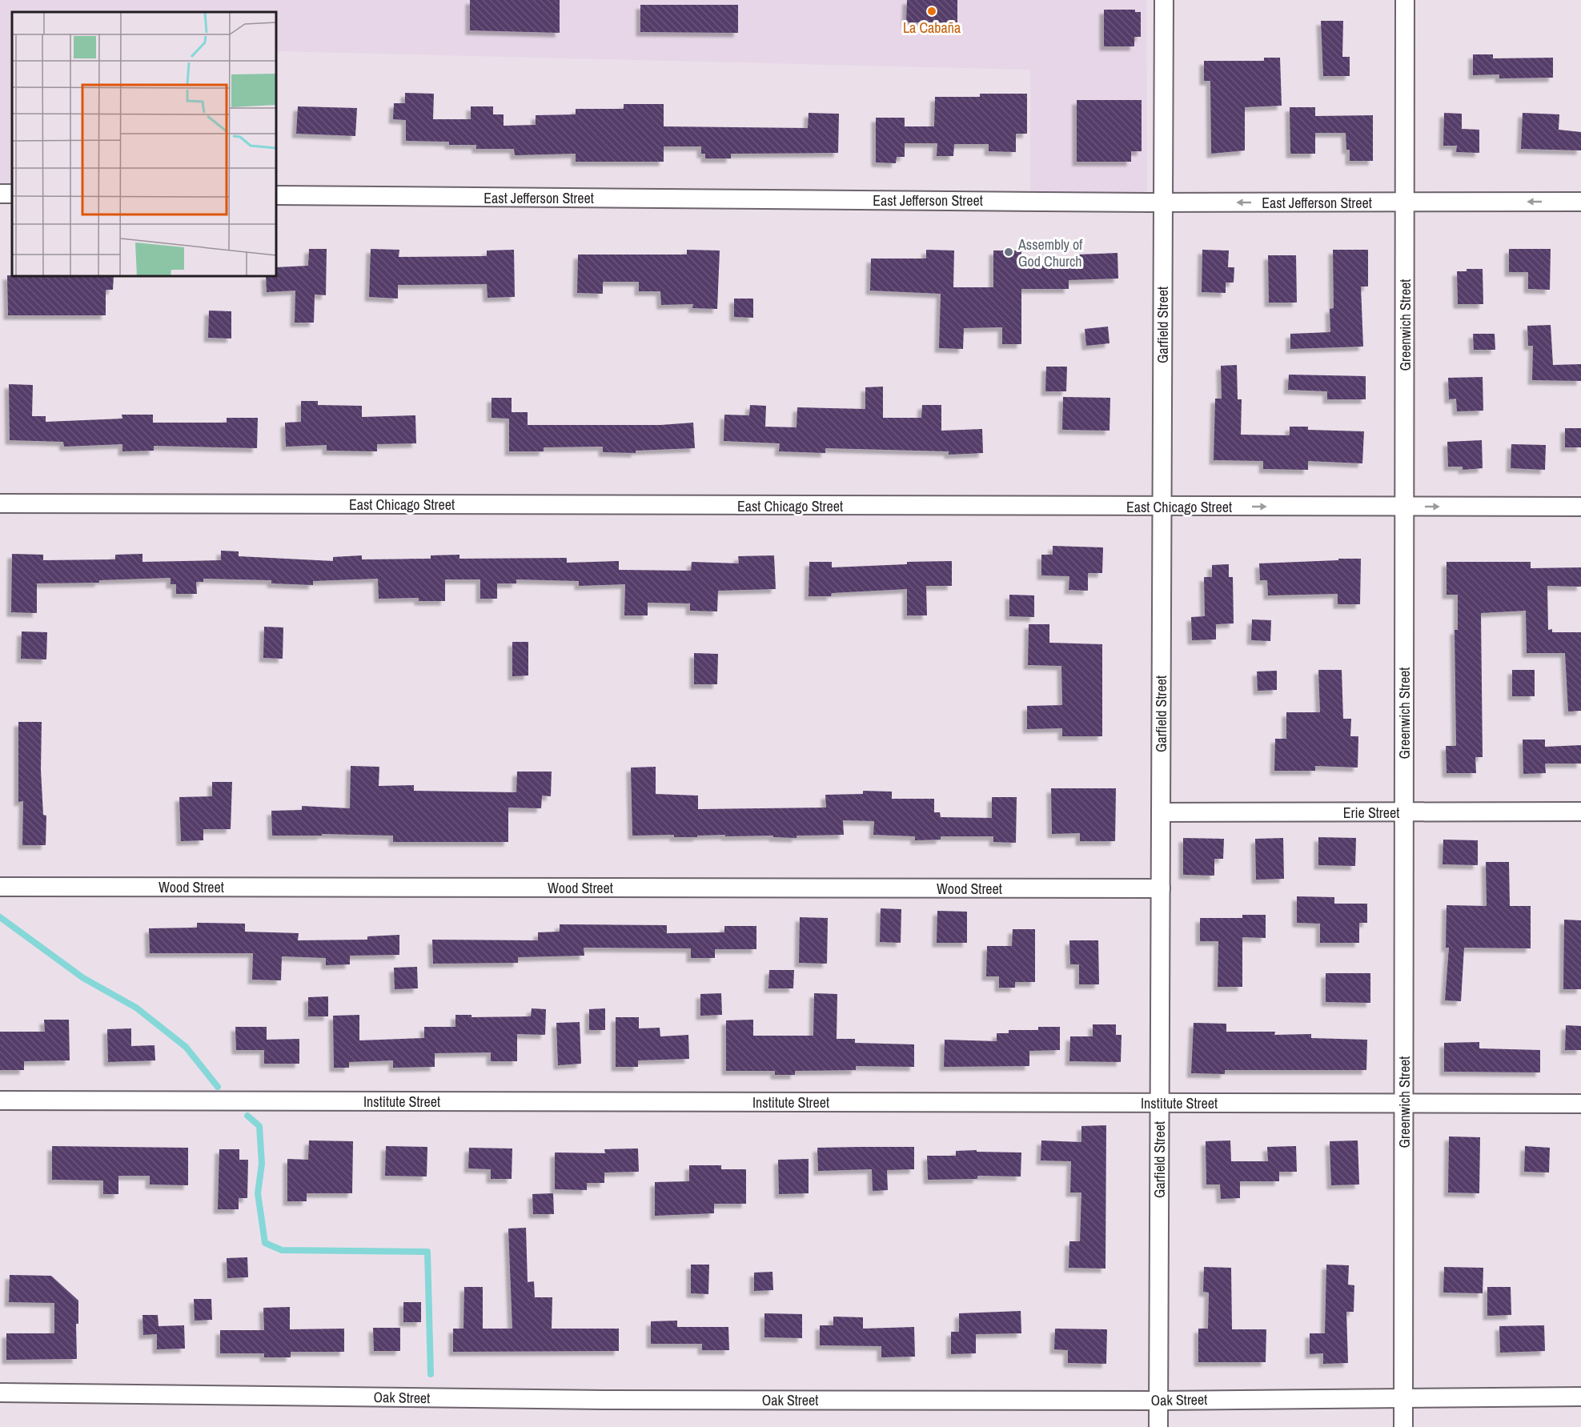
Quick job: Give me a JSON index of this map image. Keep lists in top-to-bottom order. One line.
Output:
{"streets":{"street":["East Jefferson Street","Garfield Street","Greenwich Street","East Chicago Street","Erie Street","Wood Street","Institute Street","Oak Street"]},"crossings":[["East Jefferson Street","Garfield Street"],["East Jefferson Street","Greenwich Street"],["Garfield Street","East Chicago Street"],["Garfield Street","Erie Street"],["Garfield Street","Wood Street"],["Garfield Street","Institute Street"],["Garfield Street","Oak Street"],["Greenwich Street","East Chicago Street"],["Greenwich Street","Erie Street"],["Greenwich Street","Institute Street"],["Greenwich Street","Oak Street"]],"places":["La Cabaña","Assembly of God Church"]}
